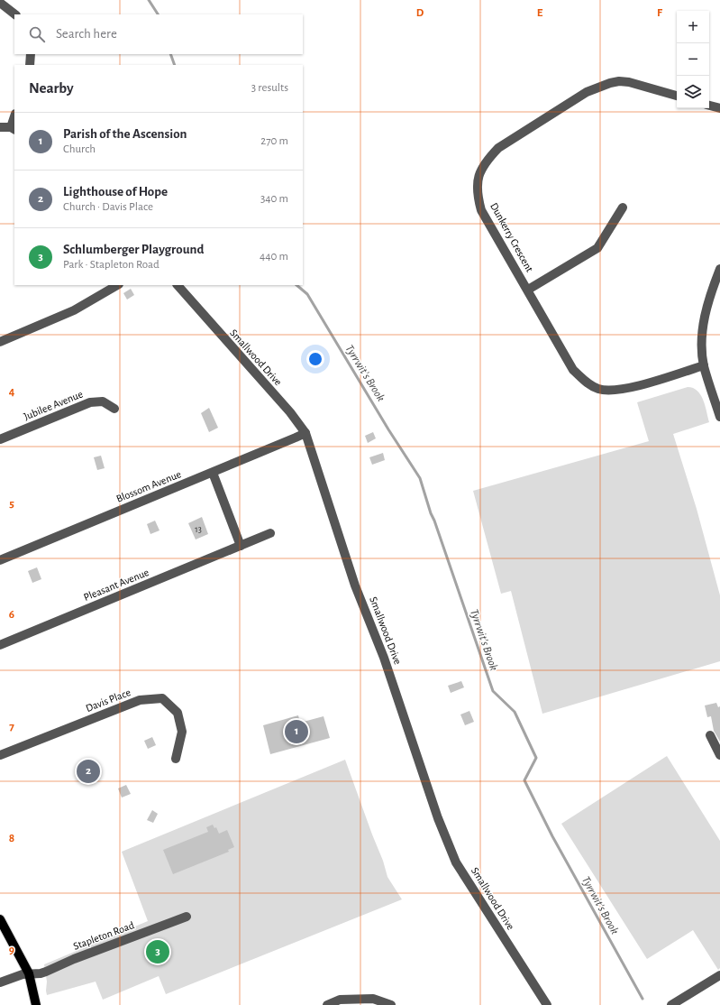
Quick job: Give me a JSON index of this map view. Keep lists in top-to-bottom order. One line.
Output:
{"streets":{"street":["Dunkerry Crescent","Smallwood Drive","Jubilee Avenue","Blossom Avenue","Pleasant Avenue","Davis Place","Stapleton Road"]},"crossings":[["Smallwood Drive","Blossom Avenue"]],"water":["Tyrrwit's Brook"],"house_numbers":["13"],"page":{"map_buttons":["+","−"],"search":"Search here","heading":["Nearby","3 results"],"list":[{"mark":"1","name":"Parish of the Ascension","note":"Church","value":"270 m"},{"mark":"2","name":"Lighthouse of Hope","note":"Church · Davis Place","value":"340 m"},{"mark":"3","name":"Schlumberger Playground","note":"Park · Stapleton Road","value":"440 m"}],"pins":["1","2","3"]},"grid":{"columns":["D","E","F"],"rows":["4","5","6","7","8","9"]}}
